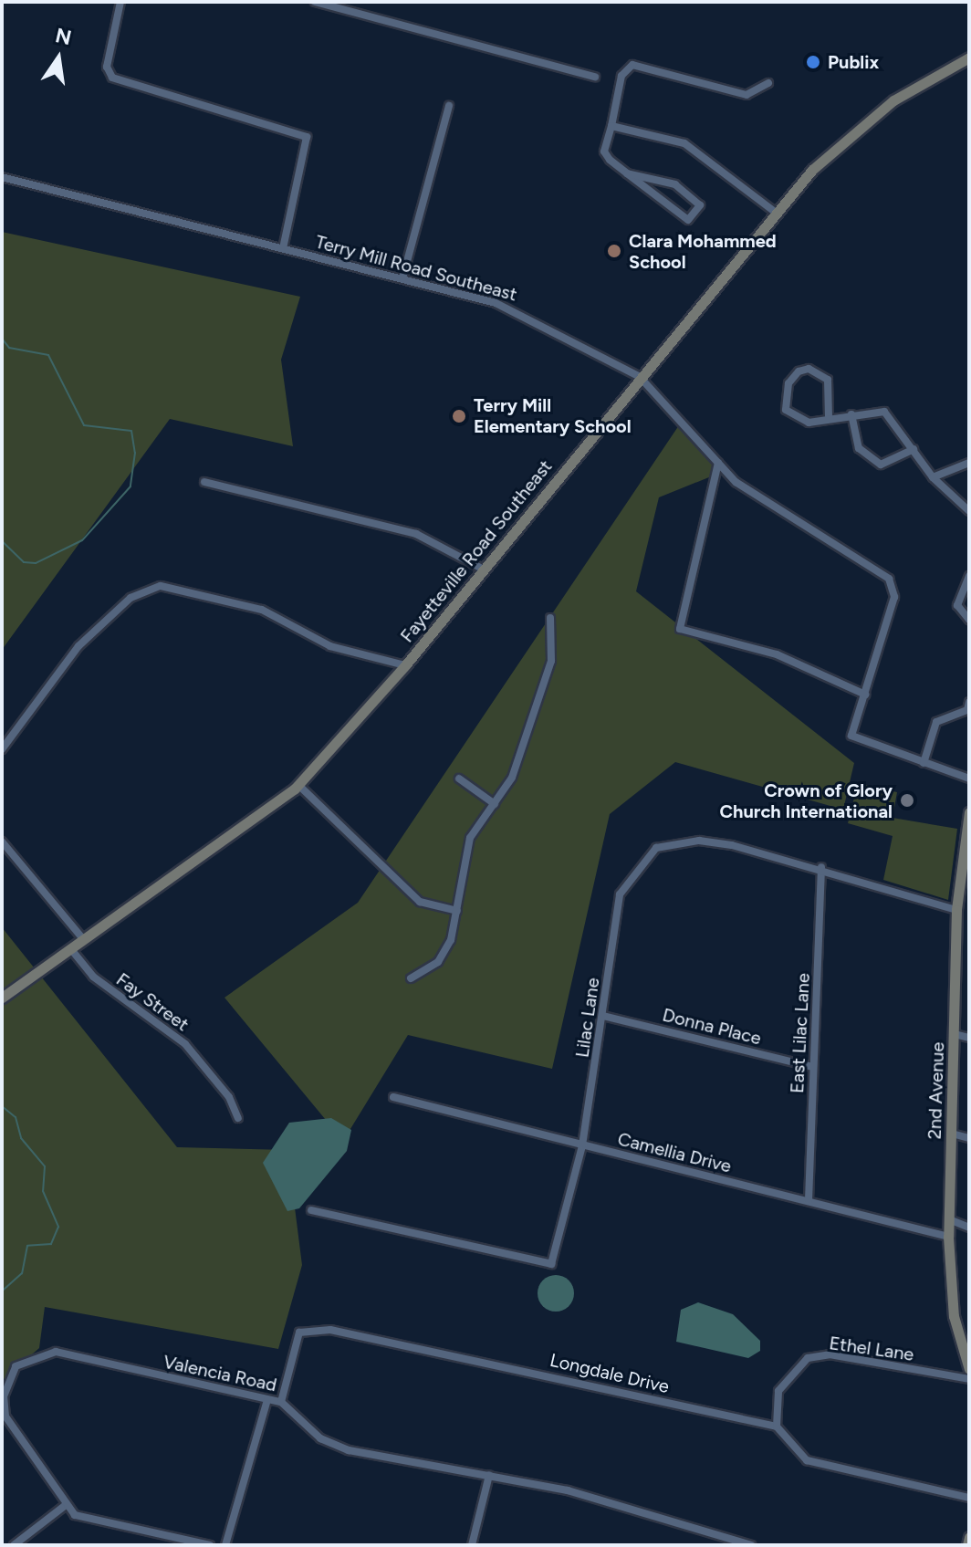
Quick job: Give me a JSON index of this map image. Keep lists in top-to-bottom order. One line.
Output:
{"streets":{"street":["Terry Mill Road Southeast","Fayetteville Road Southeast","Fay Street","Lilac Lane","Donna Place","East Lilac Lane","2nd Avenue","Camellia Drive","Ethel Lane","Valencia Road","Longdale Drive"]},"crossings":[["Terry Mill Road Southeast","Fayetteville Road Southeast"],["Fayetteville Road Southeast","Fay Street"],["Lilac Lane","Donna Place"],["Lilac Lane","East Lilac Lane"],["Lilac Lane","2nd Avenue"],["Lilac Lane","Camellia Drive"],["Donna Place","East Lilac Lane"],["East Lilac Lane","Camellia Drive"],["2nd Avenue","Camellia Drive"],["Ethel Lane","Longdale Drive"],["Valencia Road","Longdale Drive"]],"places":["Publix","Clara Mohammed School","Terry Mill Elementary School","Crown of Glory Church International"],"north":"top"}
